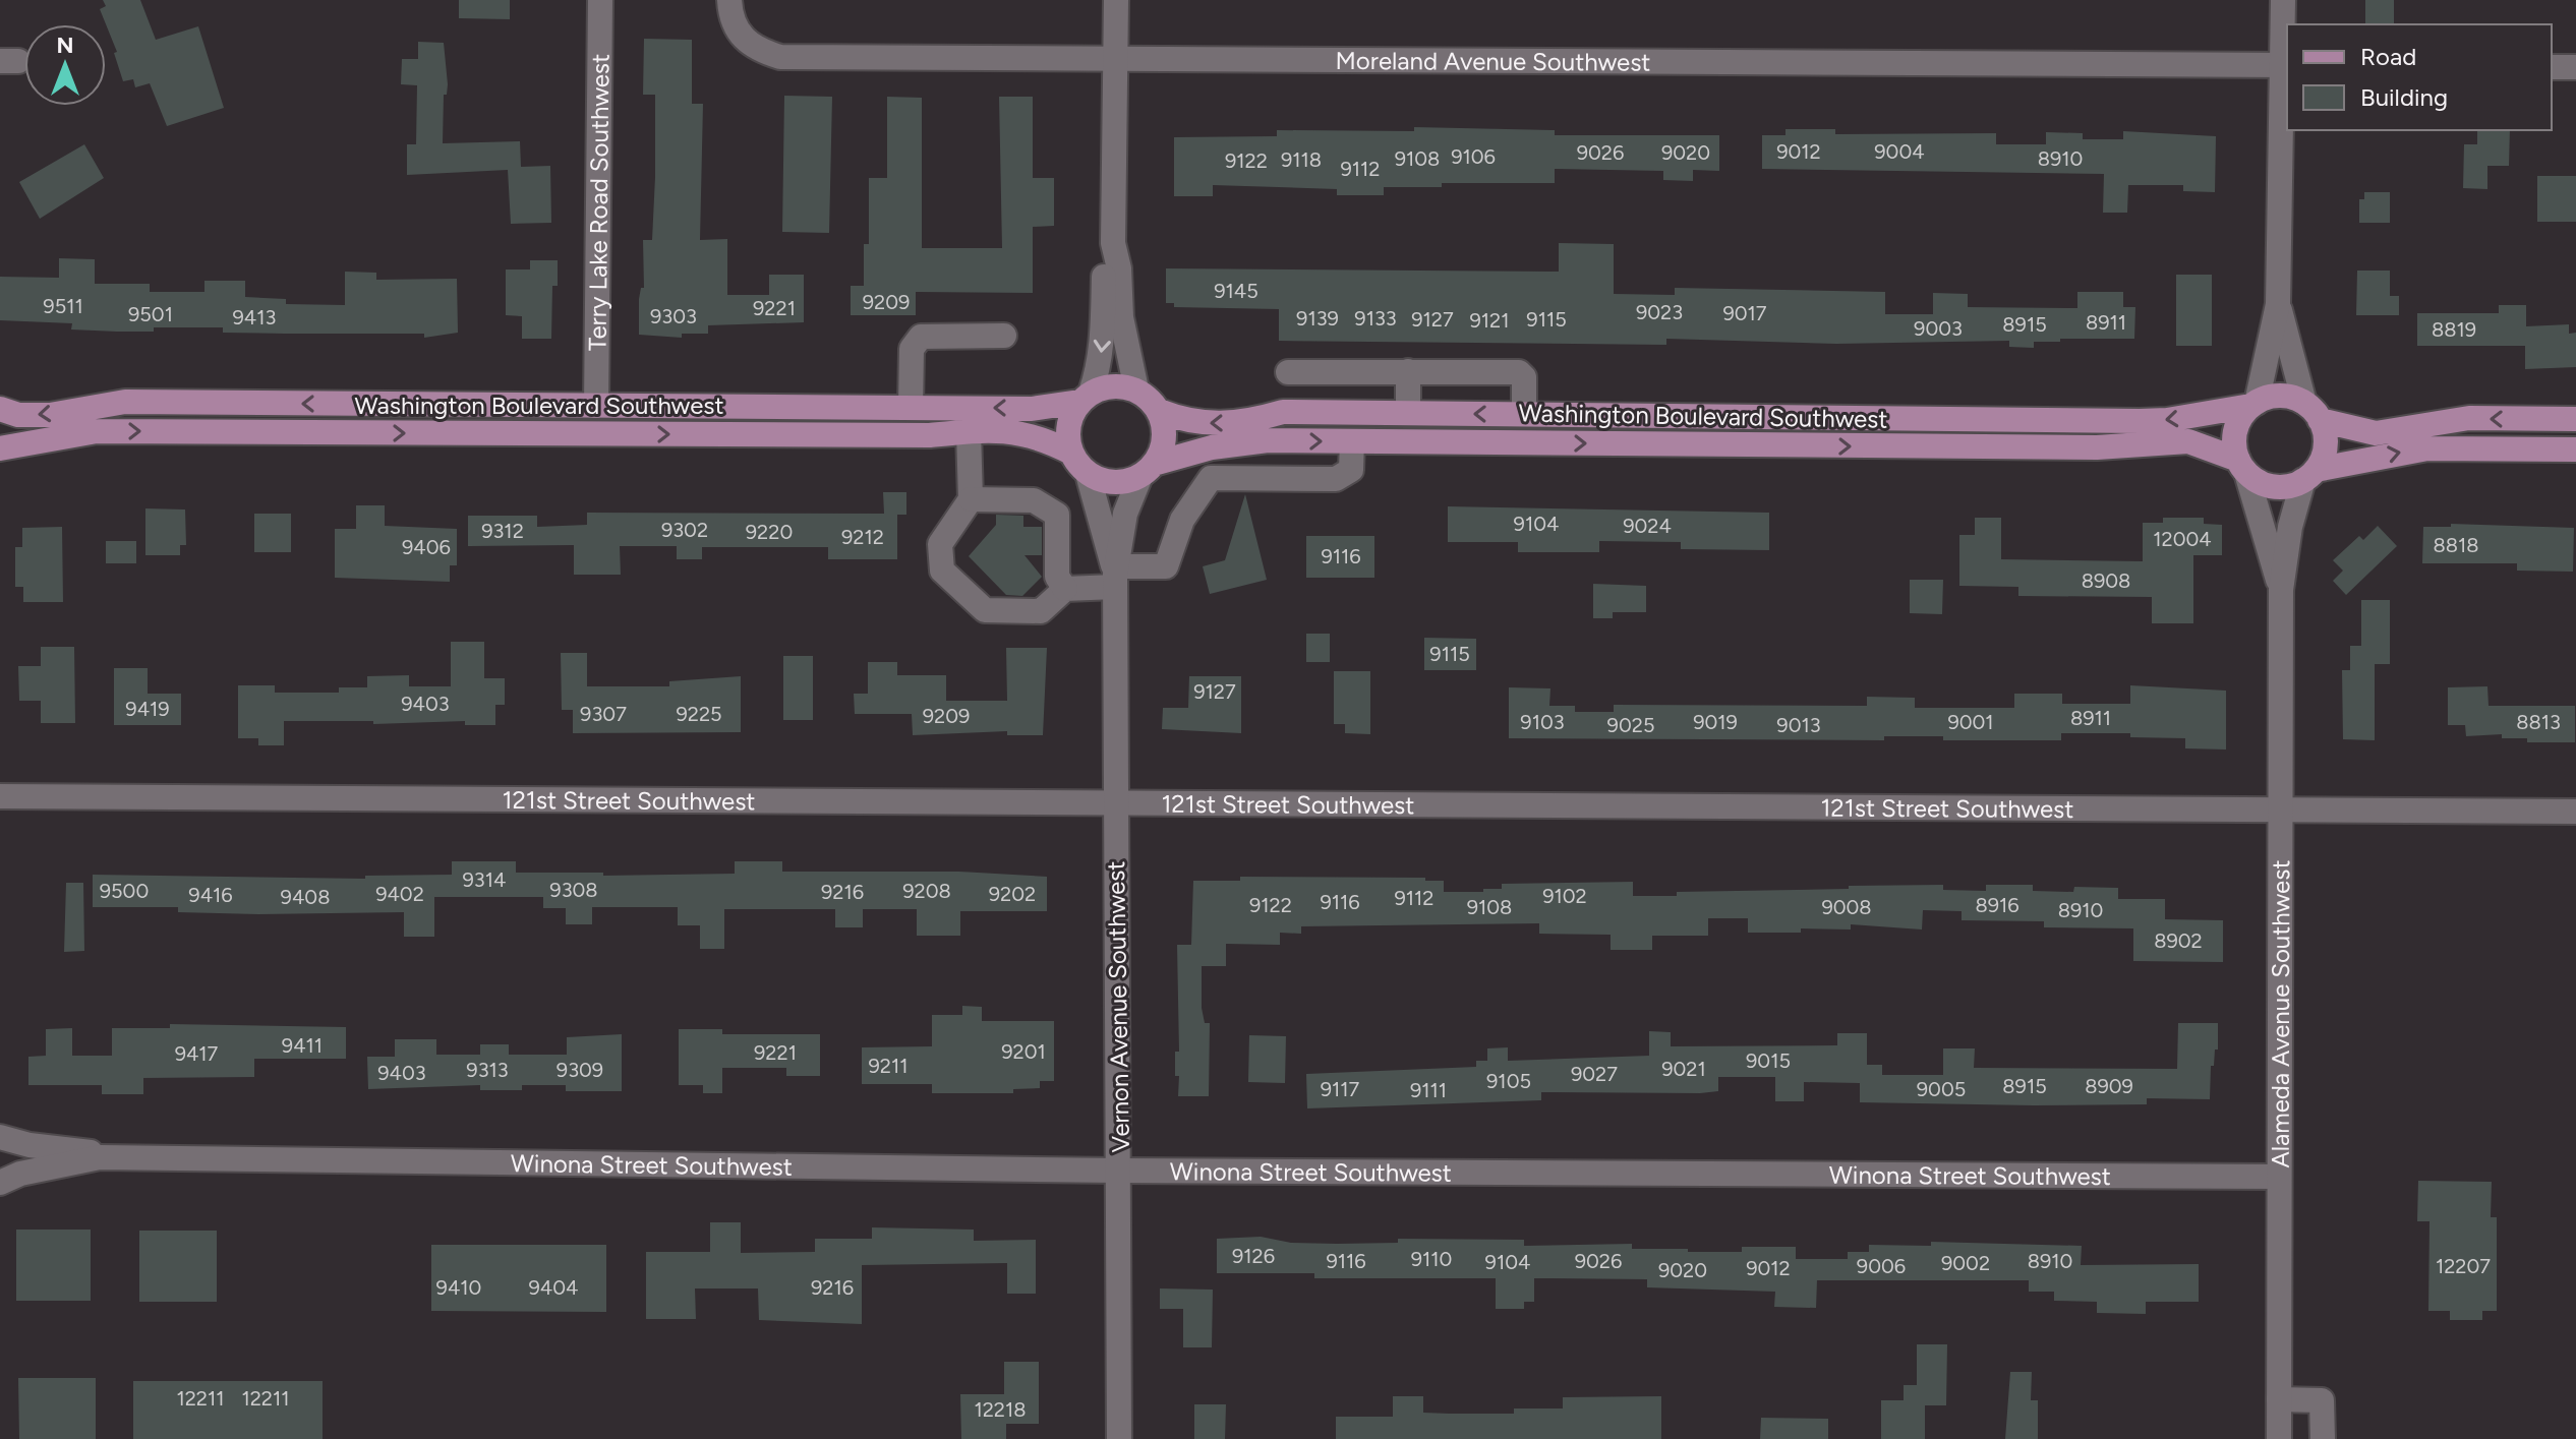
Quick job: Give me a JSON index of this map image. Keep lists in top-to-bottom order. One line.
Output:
{"streets":{"main road":["Washington Boulevard Southwest"],"street":["Moreland Avenue Southwest","Terry Lake Road Southwest","121st Street Southwest","Vernon Avenue Southwest","Alameda Avenue Southwest","Winona Street Southwest"]},"crossings":[["Terry Lake Road Southwest","Washington Boulevard Southwest"],["Washington Boulevard Southwest","Vernon Avenue Southwest"],["Washington Boulevard Southwest","Alameda Avenue Southwest"],["121st Street Southwest","Vernon Avenue Southwest"],["121st Street Southwest","Alameda Avenue Southwest"],["Vernon Avenue Southwest","Winona Street Southwest"],["Alameda Avenue Southwest","Winona Street Southwest"]],"house_numbers":["9012","9004","9026","9020","9106","9108","8910","9118","9122","9112","9145","9209","9511","9221","9023","9017","9501","9303","9413","9139","9133","9127","9115","9121","8911","8915","9003","8819","9104","9024","9302","9312","9220","9212","12004","8818","9406","9116","8908","9115","9127","9403","9419","9307","9225","9209","8911","9103","9019","9001","8813","9025","9013","9314","9308","9500","9208","9216","9402","9202","9416","9102","9408","9112","9116","9122","8916","9108","9008","8910","8902","9411","9201","9221","9417","9015","9211","9021","9313","9309","9403","9027","9105","8915","8909","9117","9005","9111","9126","9110","9116","9026","8910","9104","9002","9006","12207","9012","9020","9410","9404","9216","12211","12211","12218"],"legend":["Road","Building"],"north":"top"}
